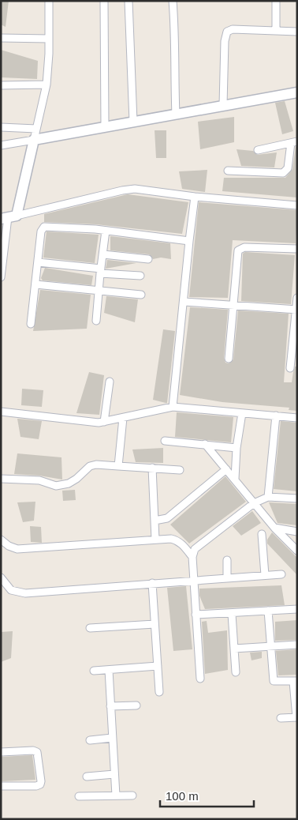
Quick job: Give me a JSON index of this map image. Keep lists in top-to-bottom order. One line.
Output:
{"scale_bar":"100 m"}
